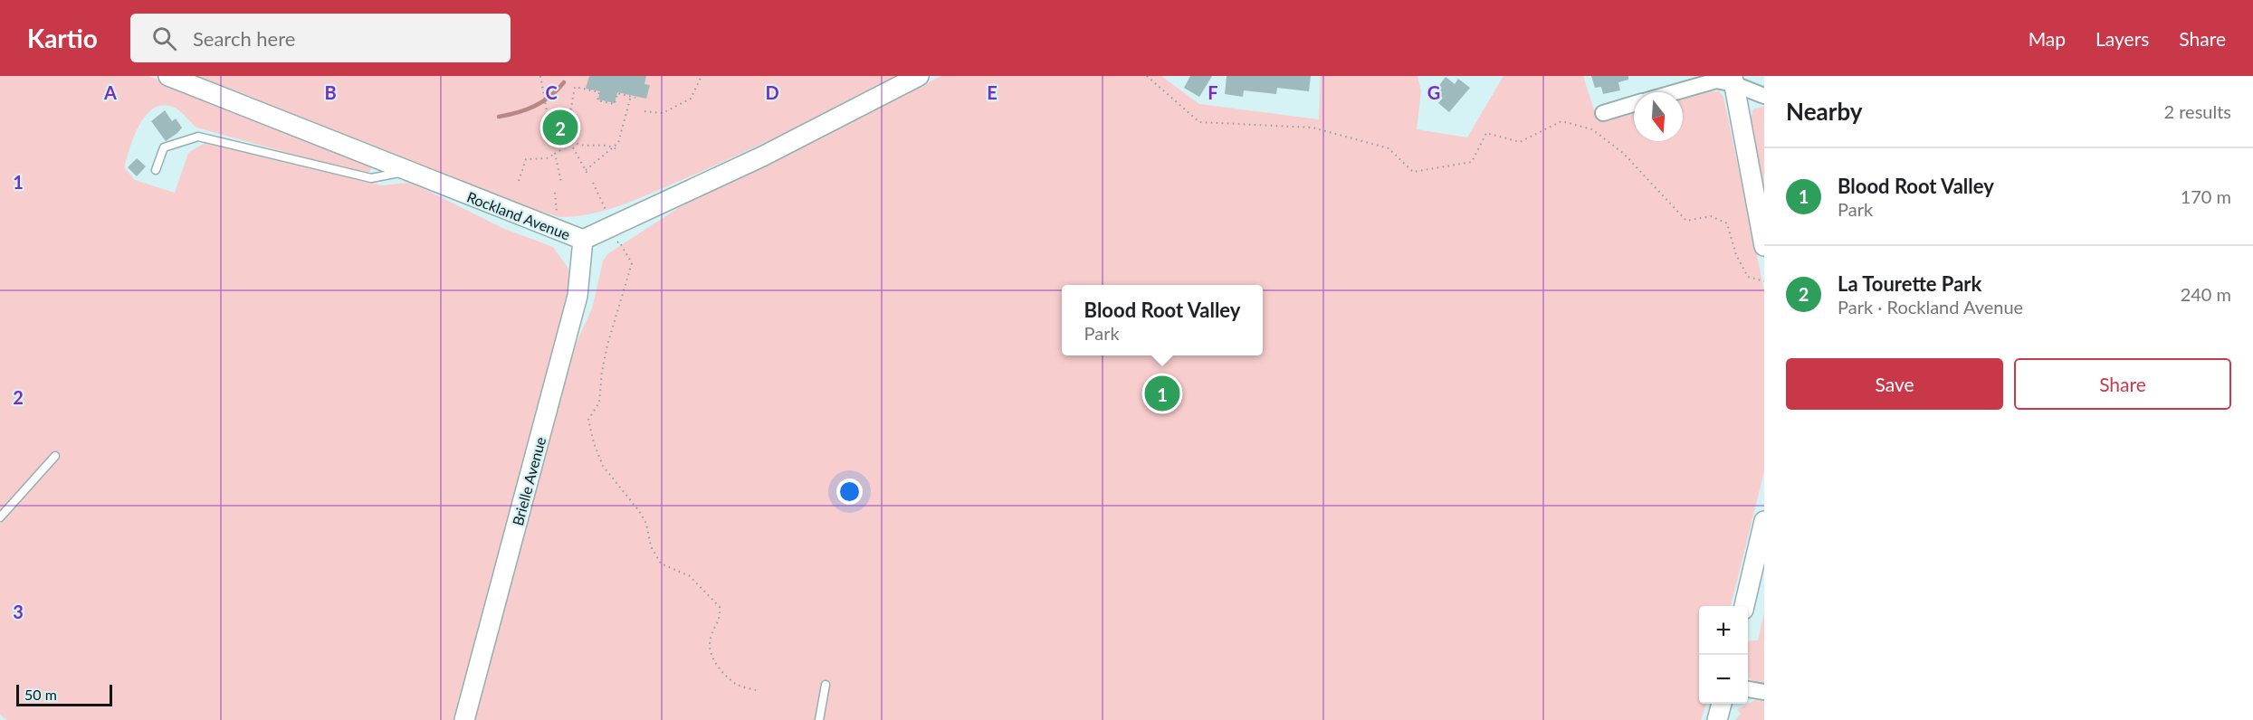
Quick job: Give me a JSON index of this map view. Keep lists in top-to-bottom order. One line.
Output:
{"streets":{"street":["Rockland Avenue","Brielle Avenue"]},"crossings":[["Rockland Avenue","Brielle Avenue"]],"scale_bar":"50 m","north":"bottom","page":{"header":"Kartio","search":"Search here","nav":["Map","Layers","Share"],"heading":["Nearby","2 results"],"pins":["2","1"],"list":[{"mark":"1","name":"Blood Root Valley","note":"Park","value":"170 m"},{"mark":"2","name":"La Tourette Park","note":"Park · Rockland Avenue","value":"240 m"}],"popup":["Blood Root Valley","Park"],"buttons":["Save","Share"],"map_buttons":["+","−"],"scale":"50 m"},"grid":{"columns":["A","B","C","D","E","F","G"],"rows":["1","2","3"]}}
